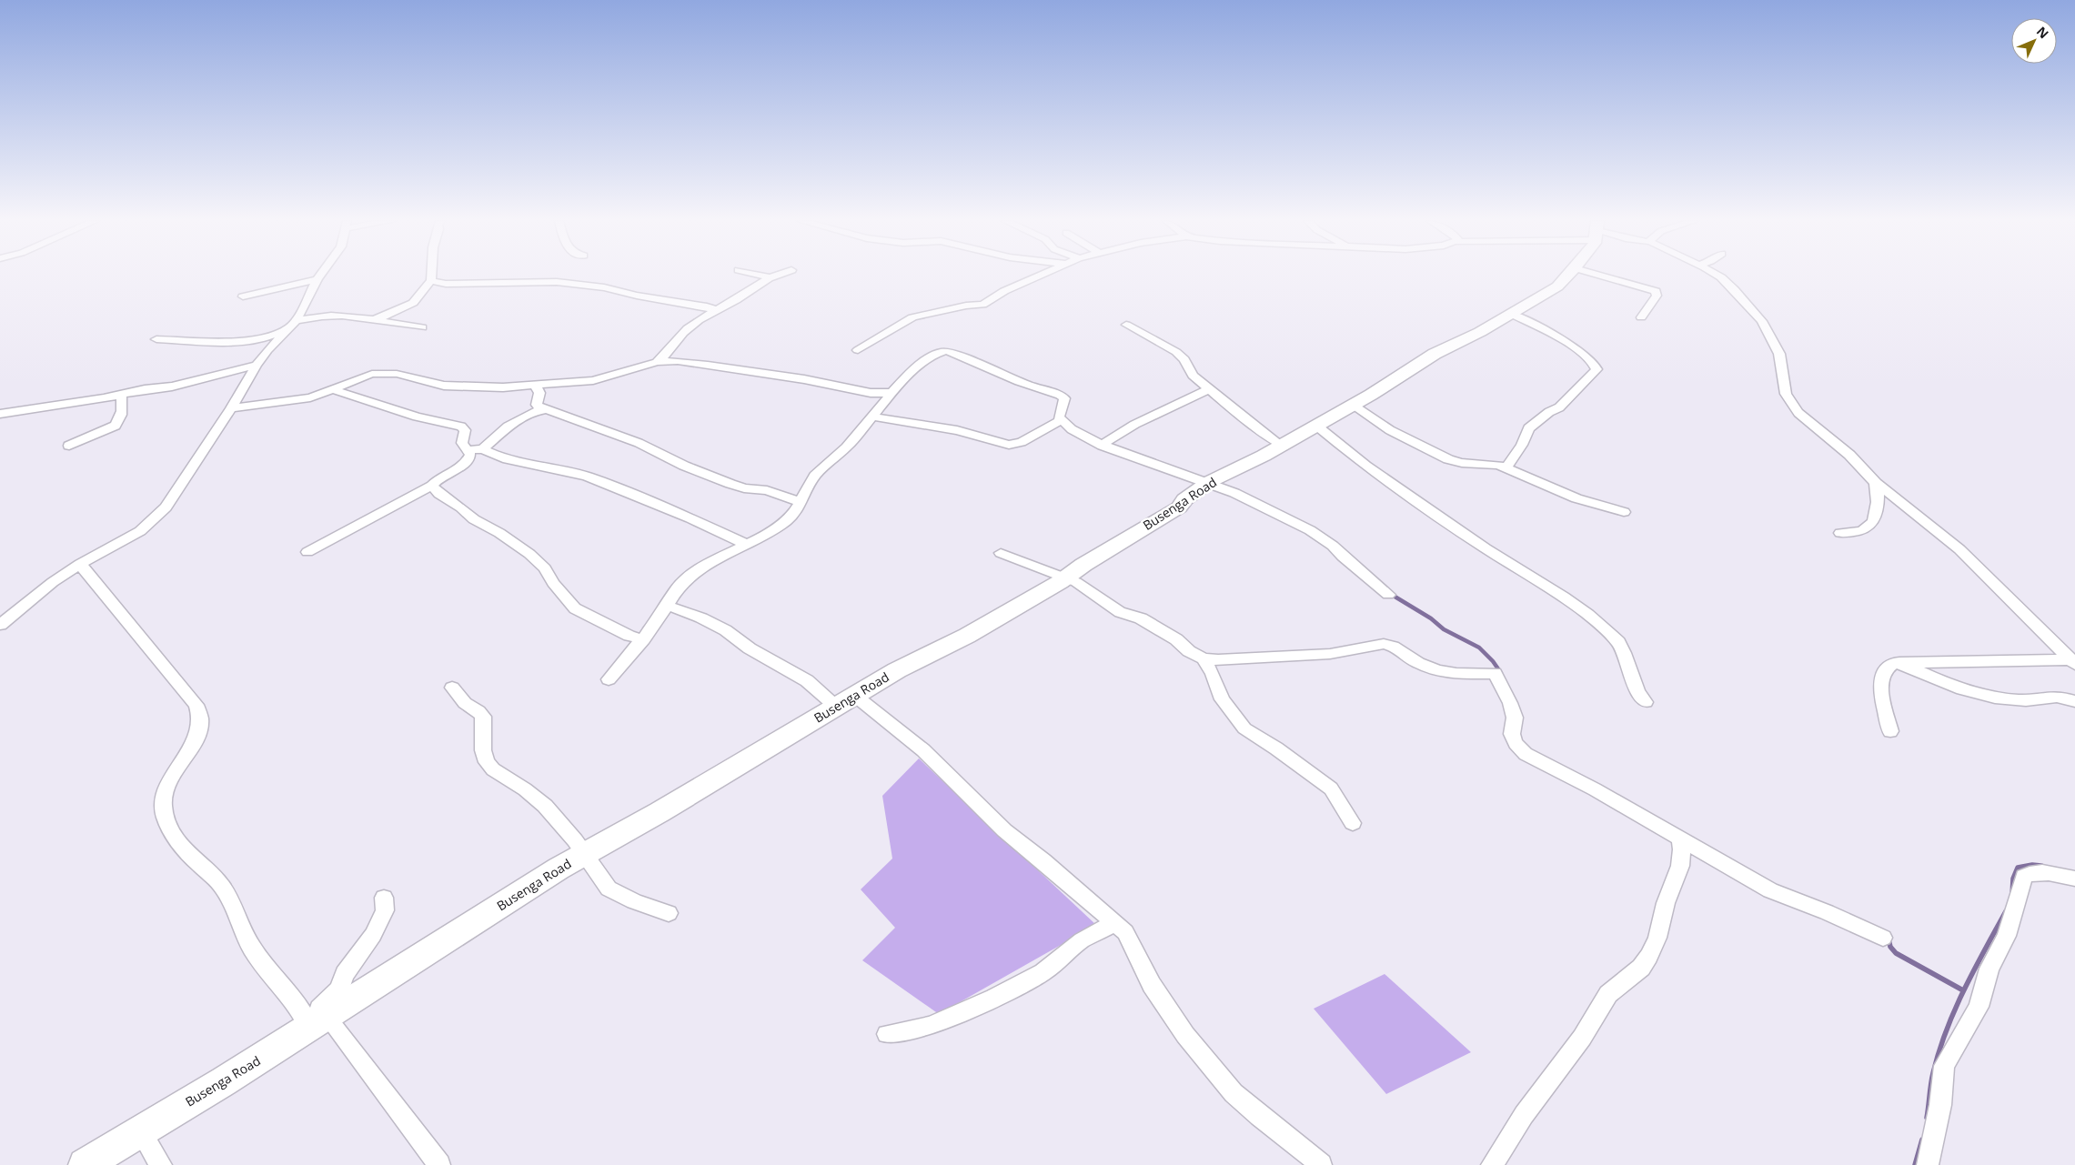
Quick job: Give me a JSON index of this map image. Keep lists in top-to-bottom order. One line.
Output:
{"streets":{"street":["Busenga Road"]},"north":"top right"}
